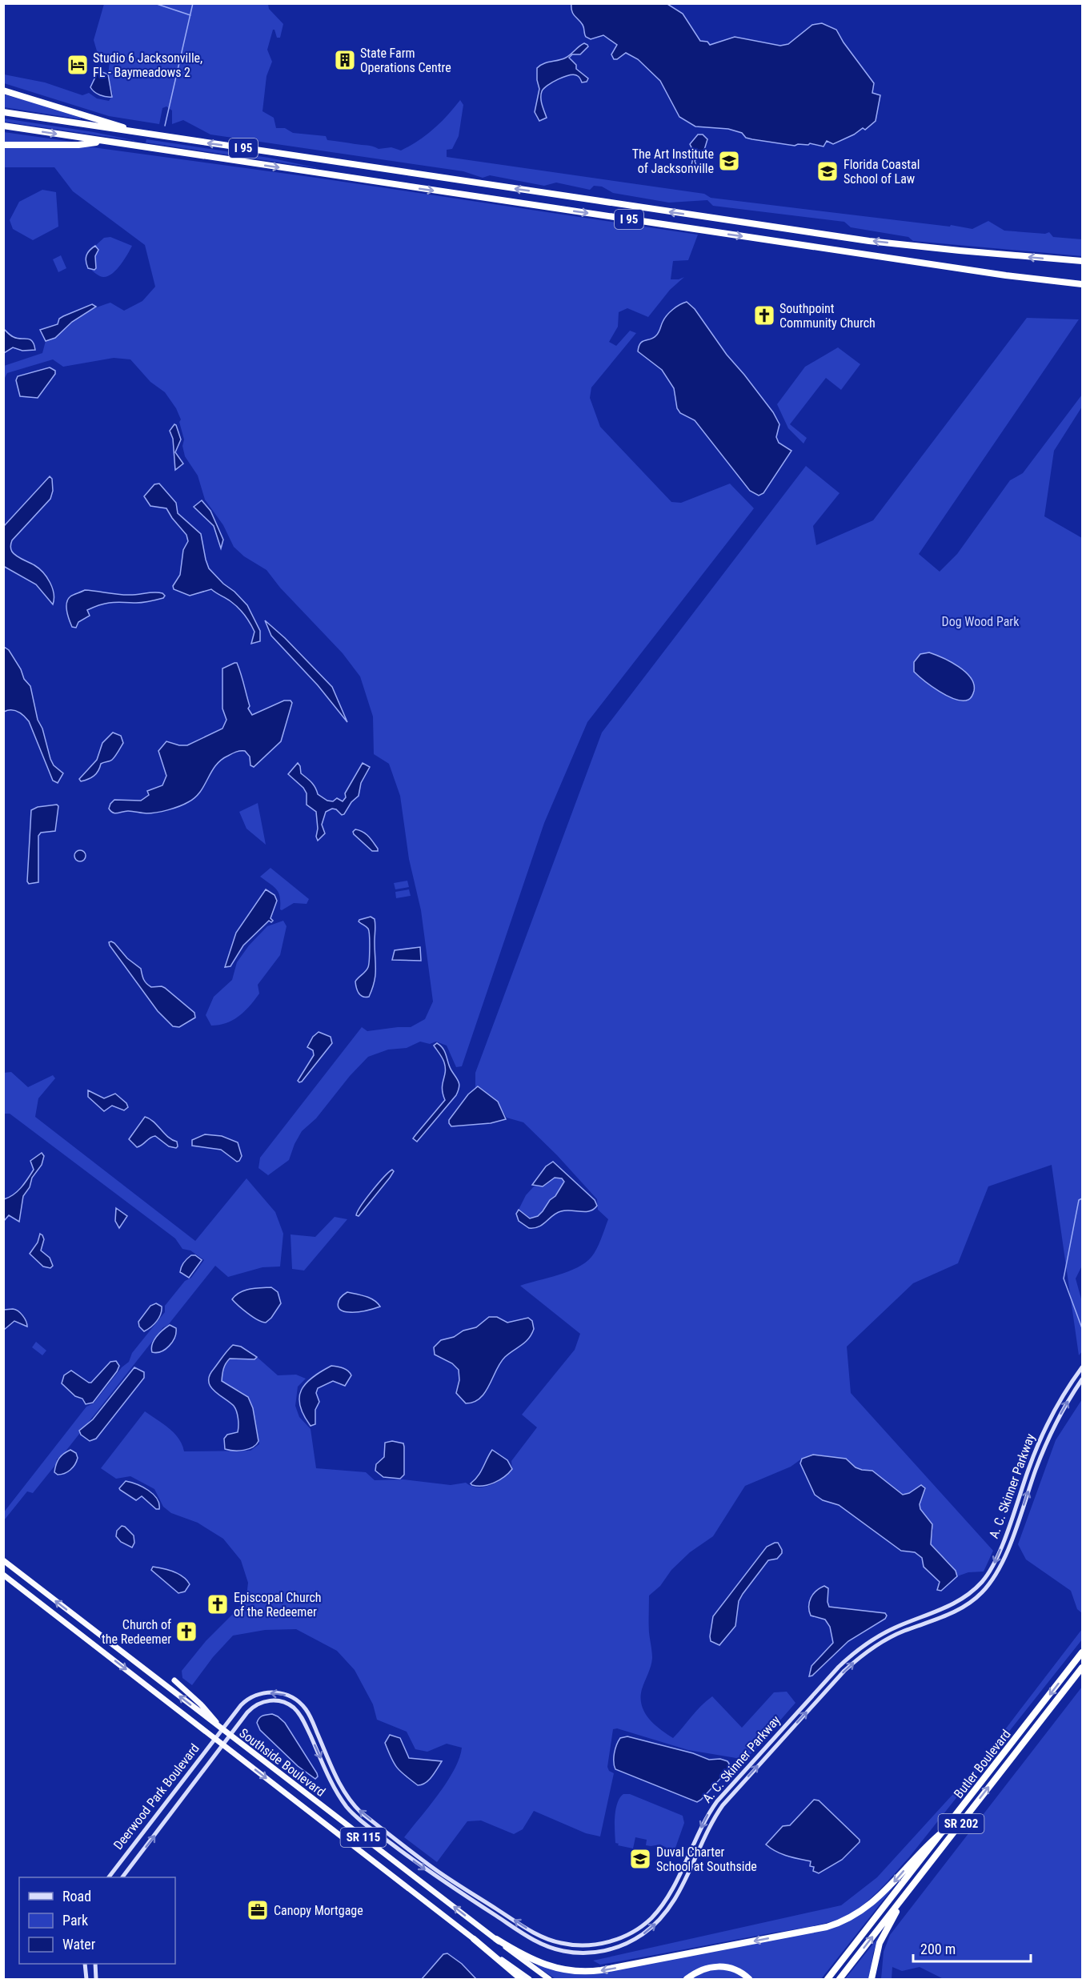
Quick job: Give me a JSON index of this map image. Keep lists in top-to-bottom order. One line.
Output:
{"streets":{"highway":["I 95","Southside Boulevard","Butler Boulevard","SR 202","SR 115"],"main road":["A. C. Skinner Parkway","Deerwood Park Boulevard"]},"crossings":[["A. C. Skinner Parkway","Southside Boulevard"],["A. C. Skinner Parkway","Deerwood Park Boulevard"],["Southside Boulevard","Deerwood Park Boulevard"]],"parks":["Dog Wood Park"],"places":{"building":["State Farm Operations Centre"],"hotel":["Studio 6 Jacksonville, FL - Baymeadows 2"],"school or university":["The Art Institute of Jacksonville","Florida Coastal School of Law","Duval Charter School at Southside"],"church":["Southpoint Community Church","Episcopal Church of the Redeemer","Church of the Redeemer"],"office":["Canopy Mortgage"]},"legend":["Road","Park","Water"],"scale_bar":"200 m"}
